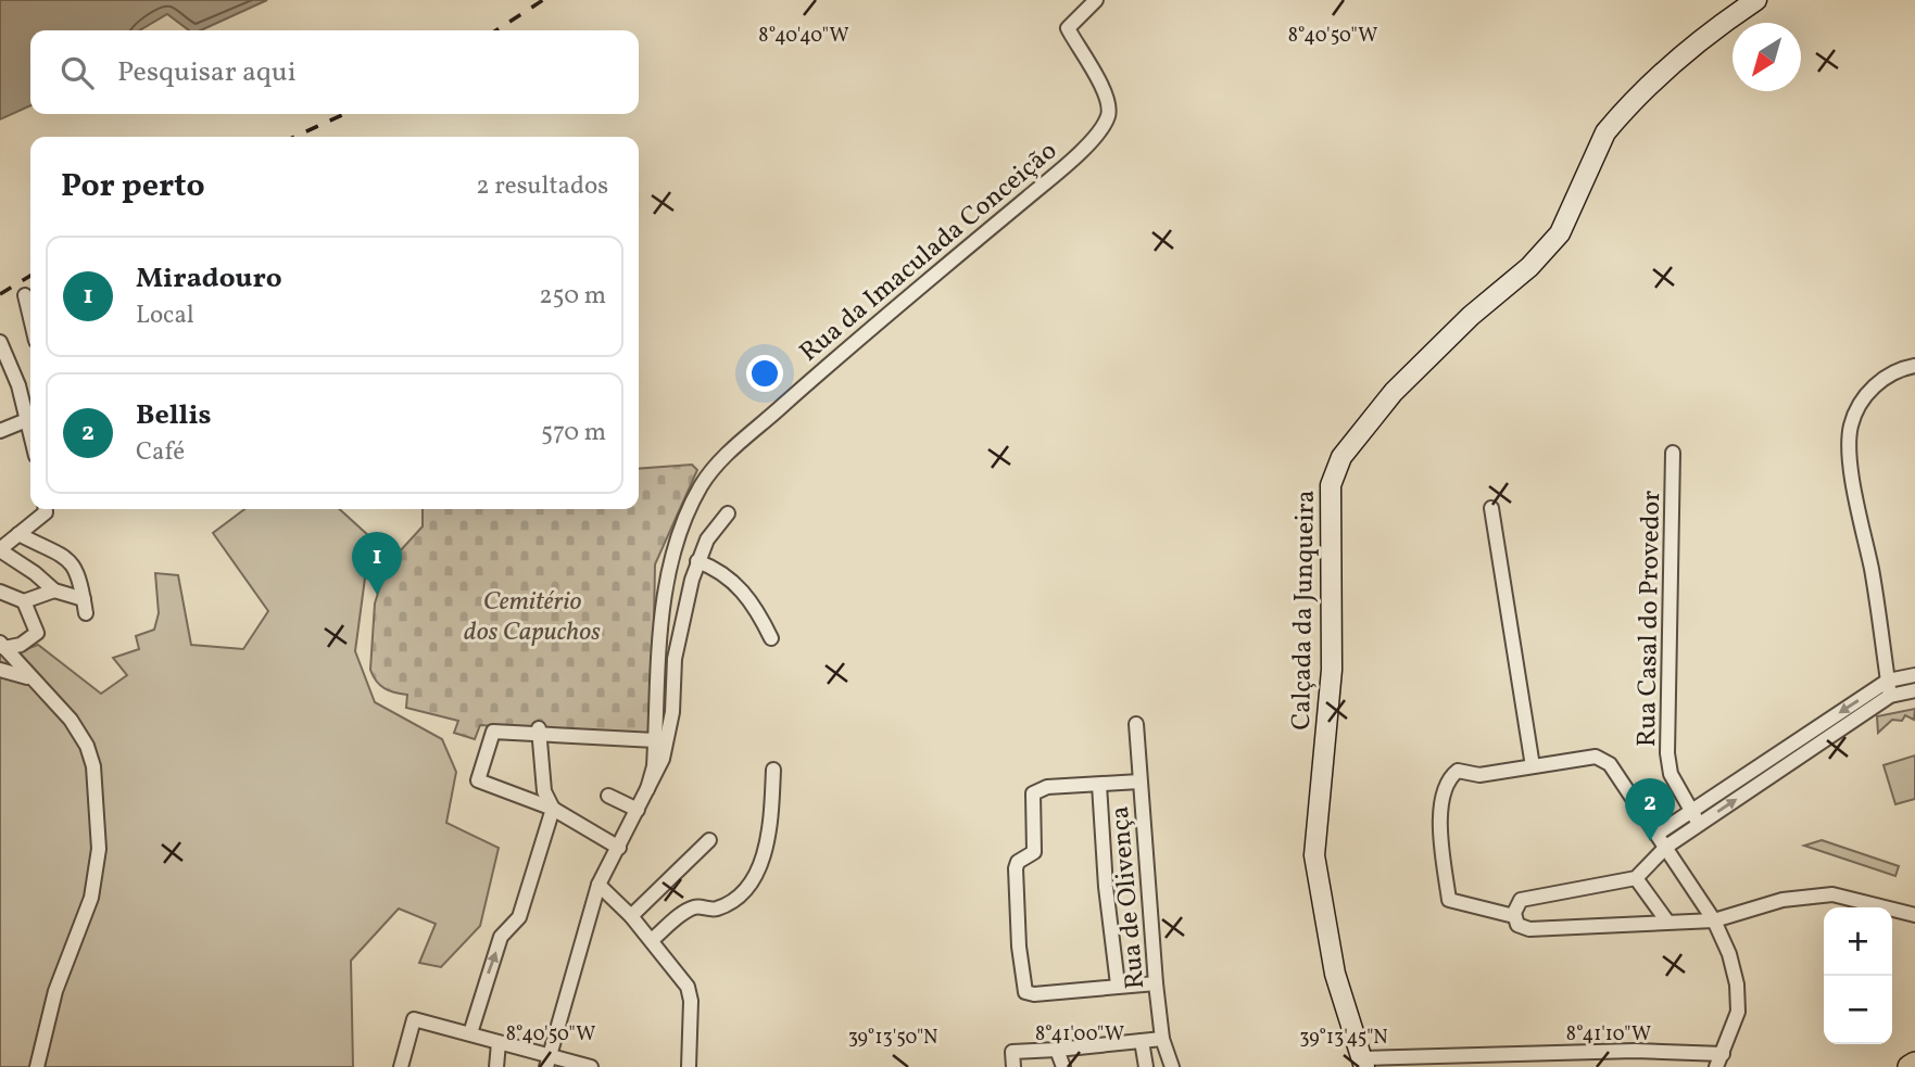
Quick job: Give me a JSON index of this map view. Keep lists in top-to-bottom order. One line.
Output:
{"streets":{"street":["Rua da Imaculada Conceição","Calçada da Junqueira","Rua Casal do Provedor","Rua de Olivença"]},"parks":["Cemitério dos Capuchos"],"north":"bottom left","page":{"search":"Pesquisar aqui","heading":["Por perto","2 resultados"],"list":[{"mark":"1","name":"Miradouro","note":"Local","value":"250 m"},{"mark":"2","name":"Bellis","note":"Café","value":"570 m"}],"pins":["1","2"],"map_buttons":["+","−"]},"coordinates":["8°40'40\"W","8°40'50\"W","8°41'00\"W","8°41'10\"W","39°13'50\"N","39°13'45\"N"]}
